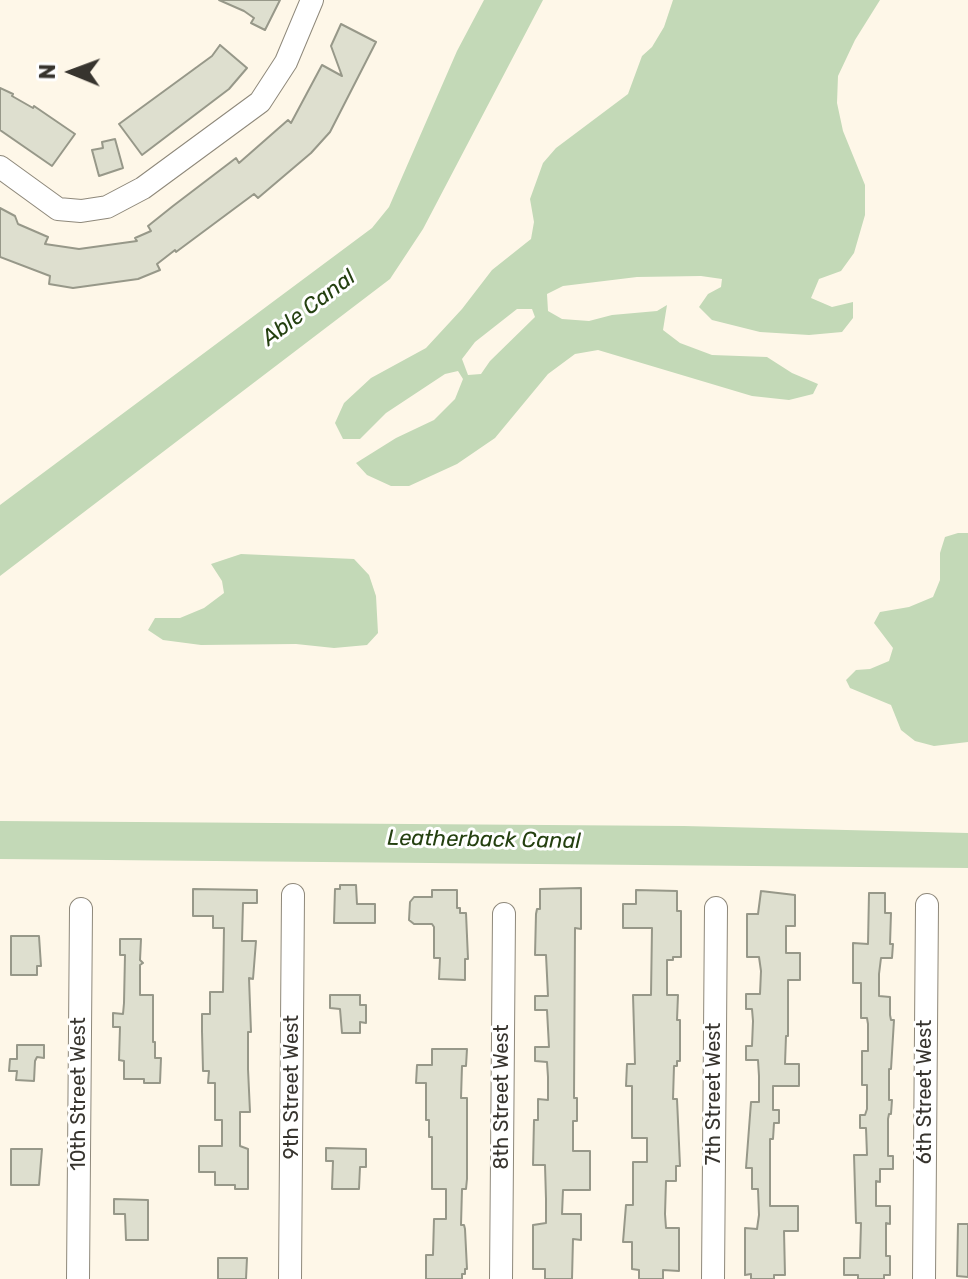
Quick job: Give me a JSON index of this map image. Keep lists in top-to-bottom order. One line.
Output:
{"streets":{"street":["9th Street West","6th Street West","10th Street West","7th Street West","8th Street West"]},"water":["Able Canal","Leatherback Canal"],"north":"left"}
